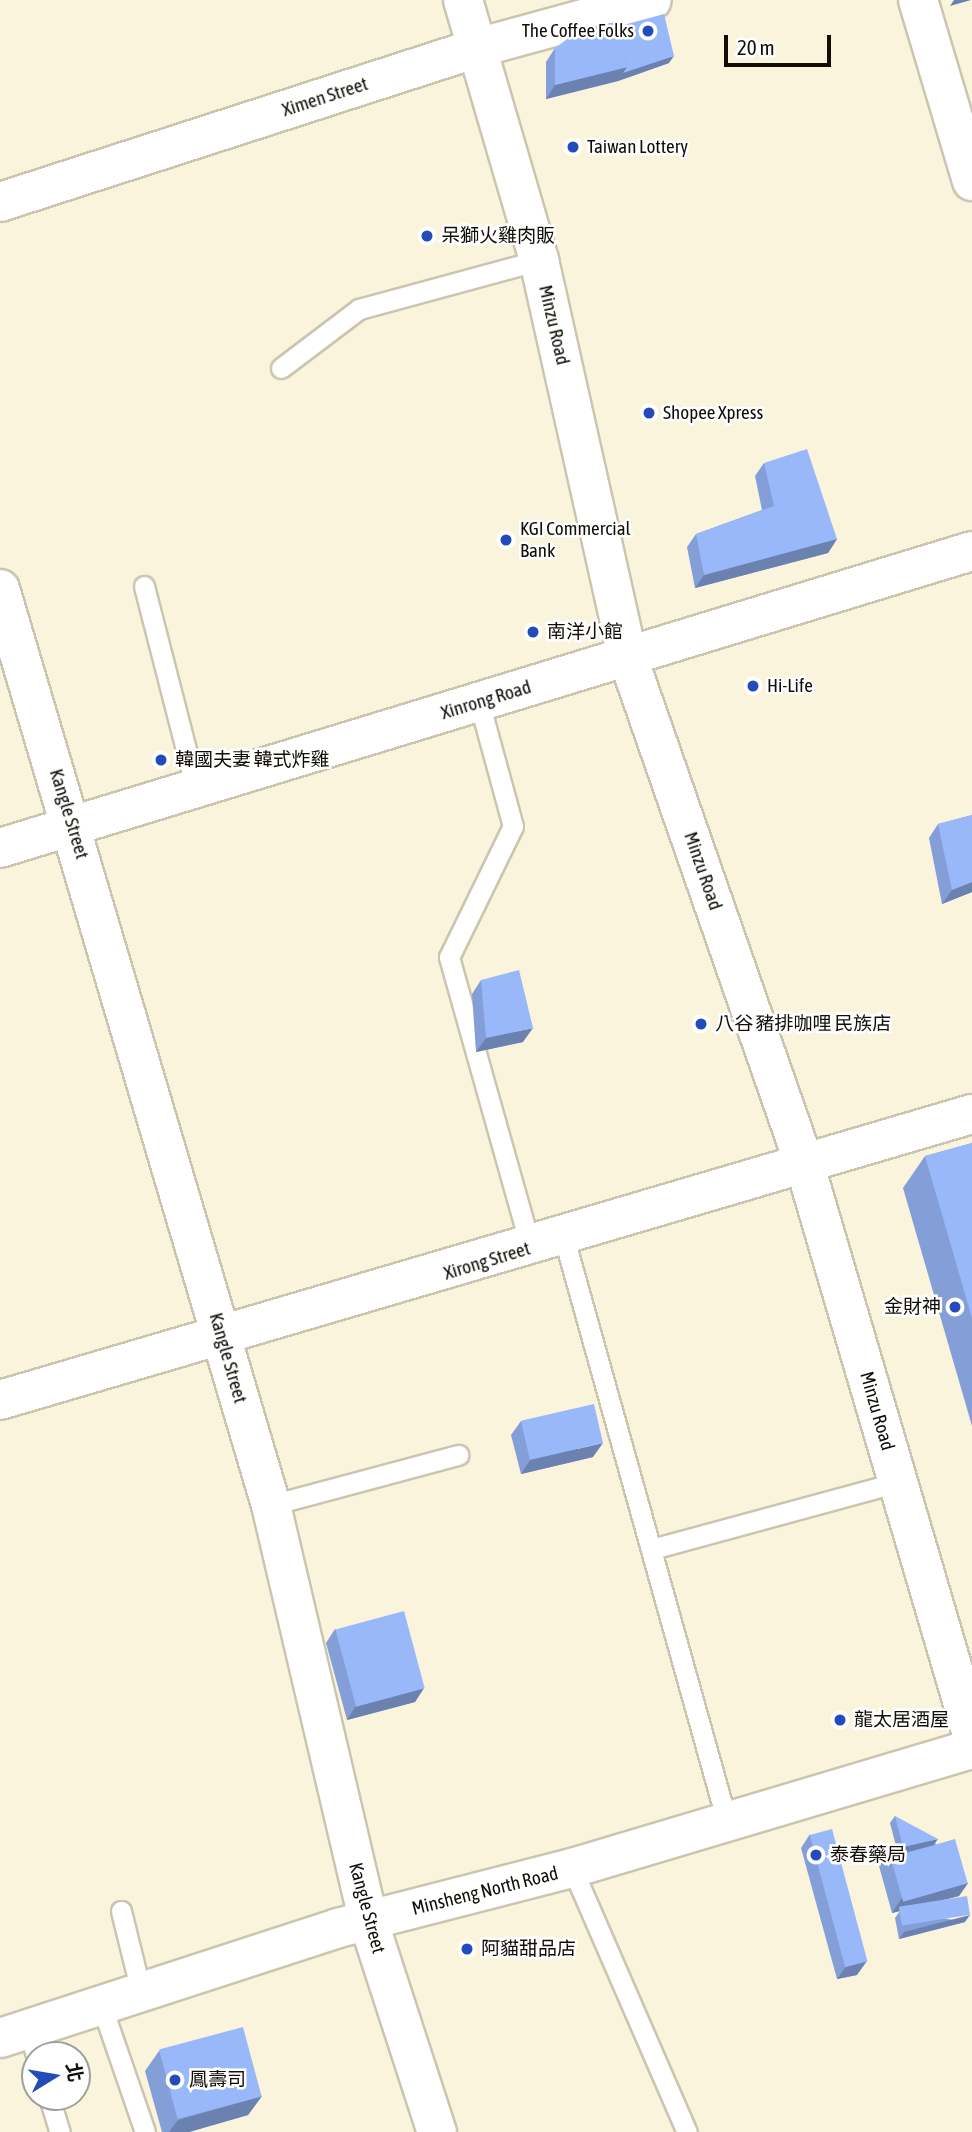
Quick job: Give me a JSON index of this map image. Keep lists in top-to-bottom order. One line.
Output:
{"streets":{"street":["Ximen Street","Minzu Road","Xinrong Road","Kangle Street","Xirong Street","Minsheng North Road"]},"crossings":[["Ximen Street","Minzu Road"],["Minzu Road","Xinrong Road"],["Minzu Road","Xirong Street"],["Xinrong Road","Kangle Street"],["Kangle Street","Xirong Street"],["Kangle Street","Minsheng North Road"]],"places":["The Coffee Folks","Taiwan Lottery","呆獅火雞肉販","Shopee Xpress","KGI Commercial Bank","南洋小館","Hi-Life","韓國夫妻 韓式炸雞","八谷 豬排咖哩 民族店","金財神","龍太居酒屋","泰春藥局","阿貓甜品店","鳳壽司"],"scale_bar":"20 m","north":"right"}
